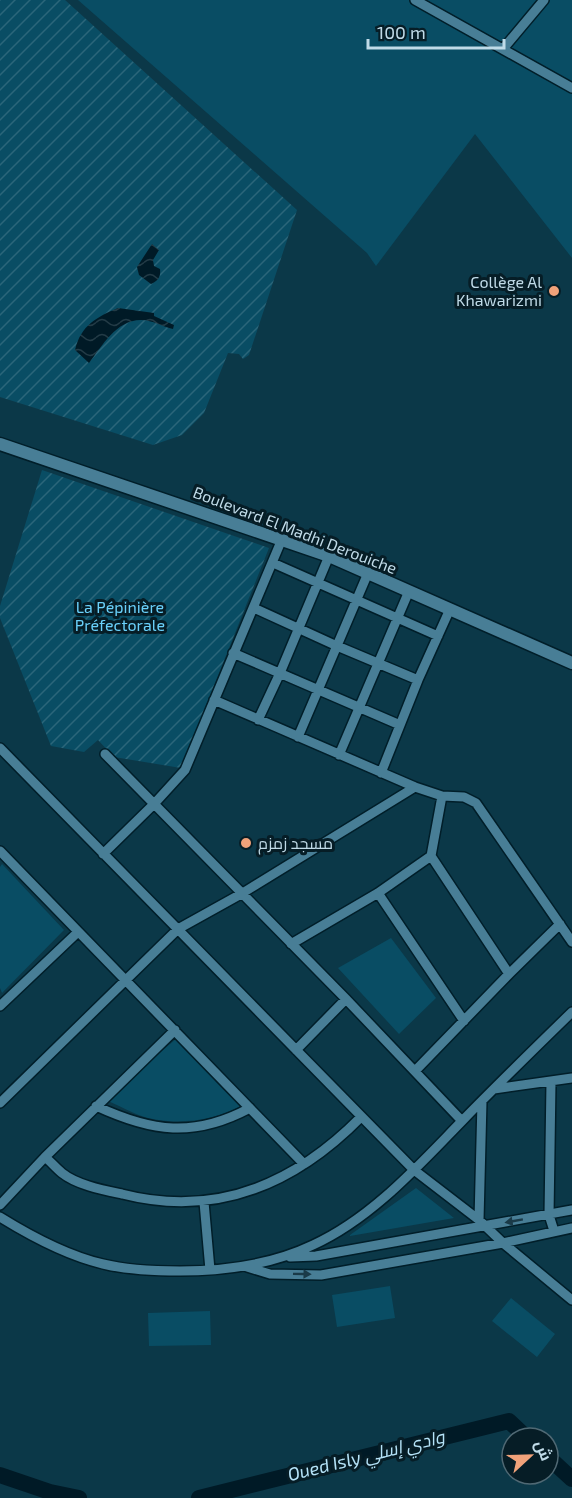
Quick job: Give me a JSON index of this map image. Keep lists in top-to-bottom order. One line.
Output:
{"streets":{"street":["Boulevard El Madhi Derouiche"]},"water":["Oued Isly وادي إسلي"],"parks":["La Pépinière Préfectorale"],"places":["Collège Al Khawarizmi","مسجد زمزم"],"scale_bar":"100 m","north":"right"}
